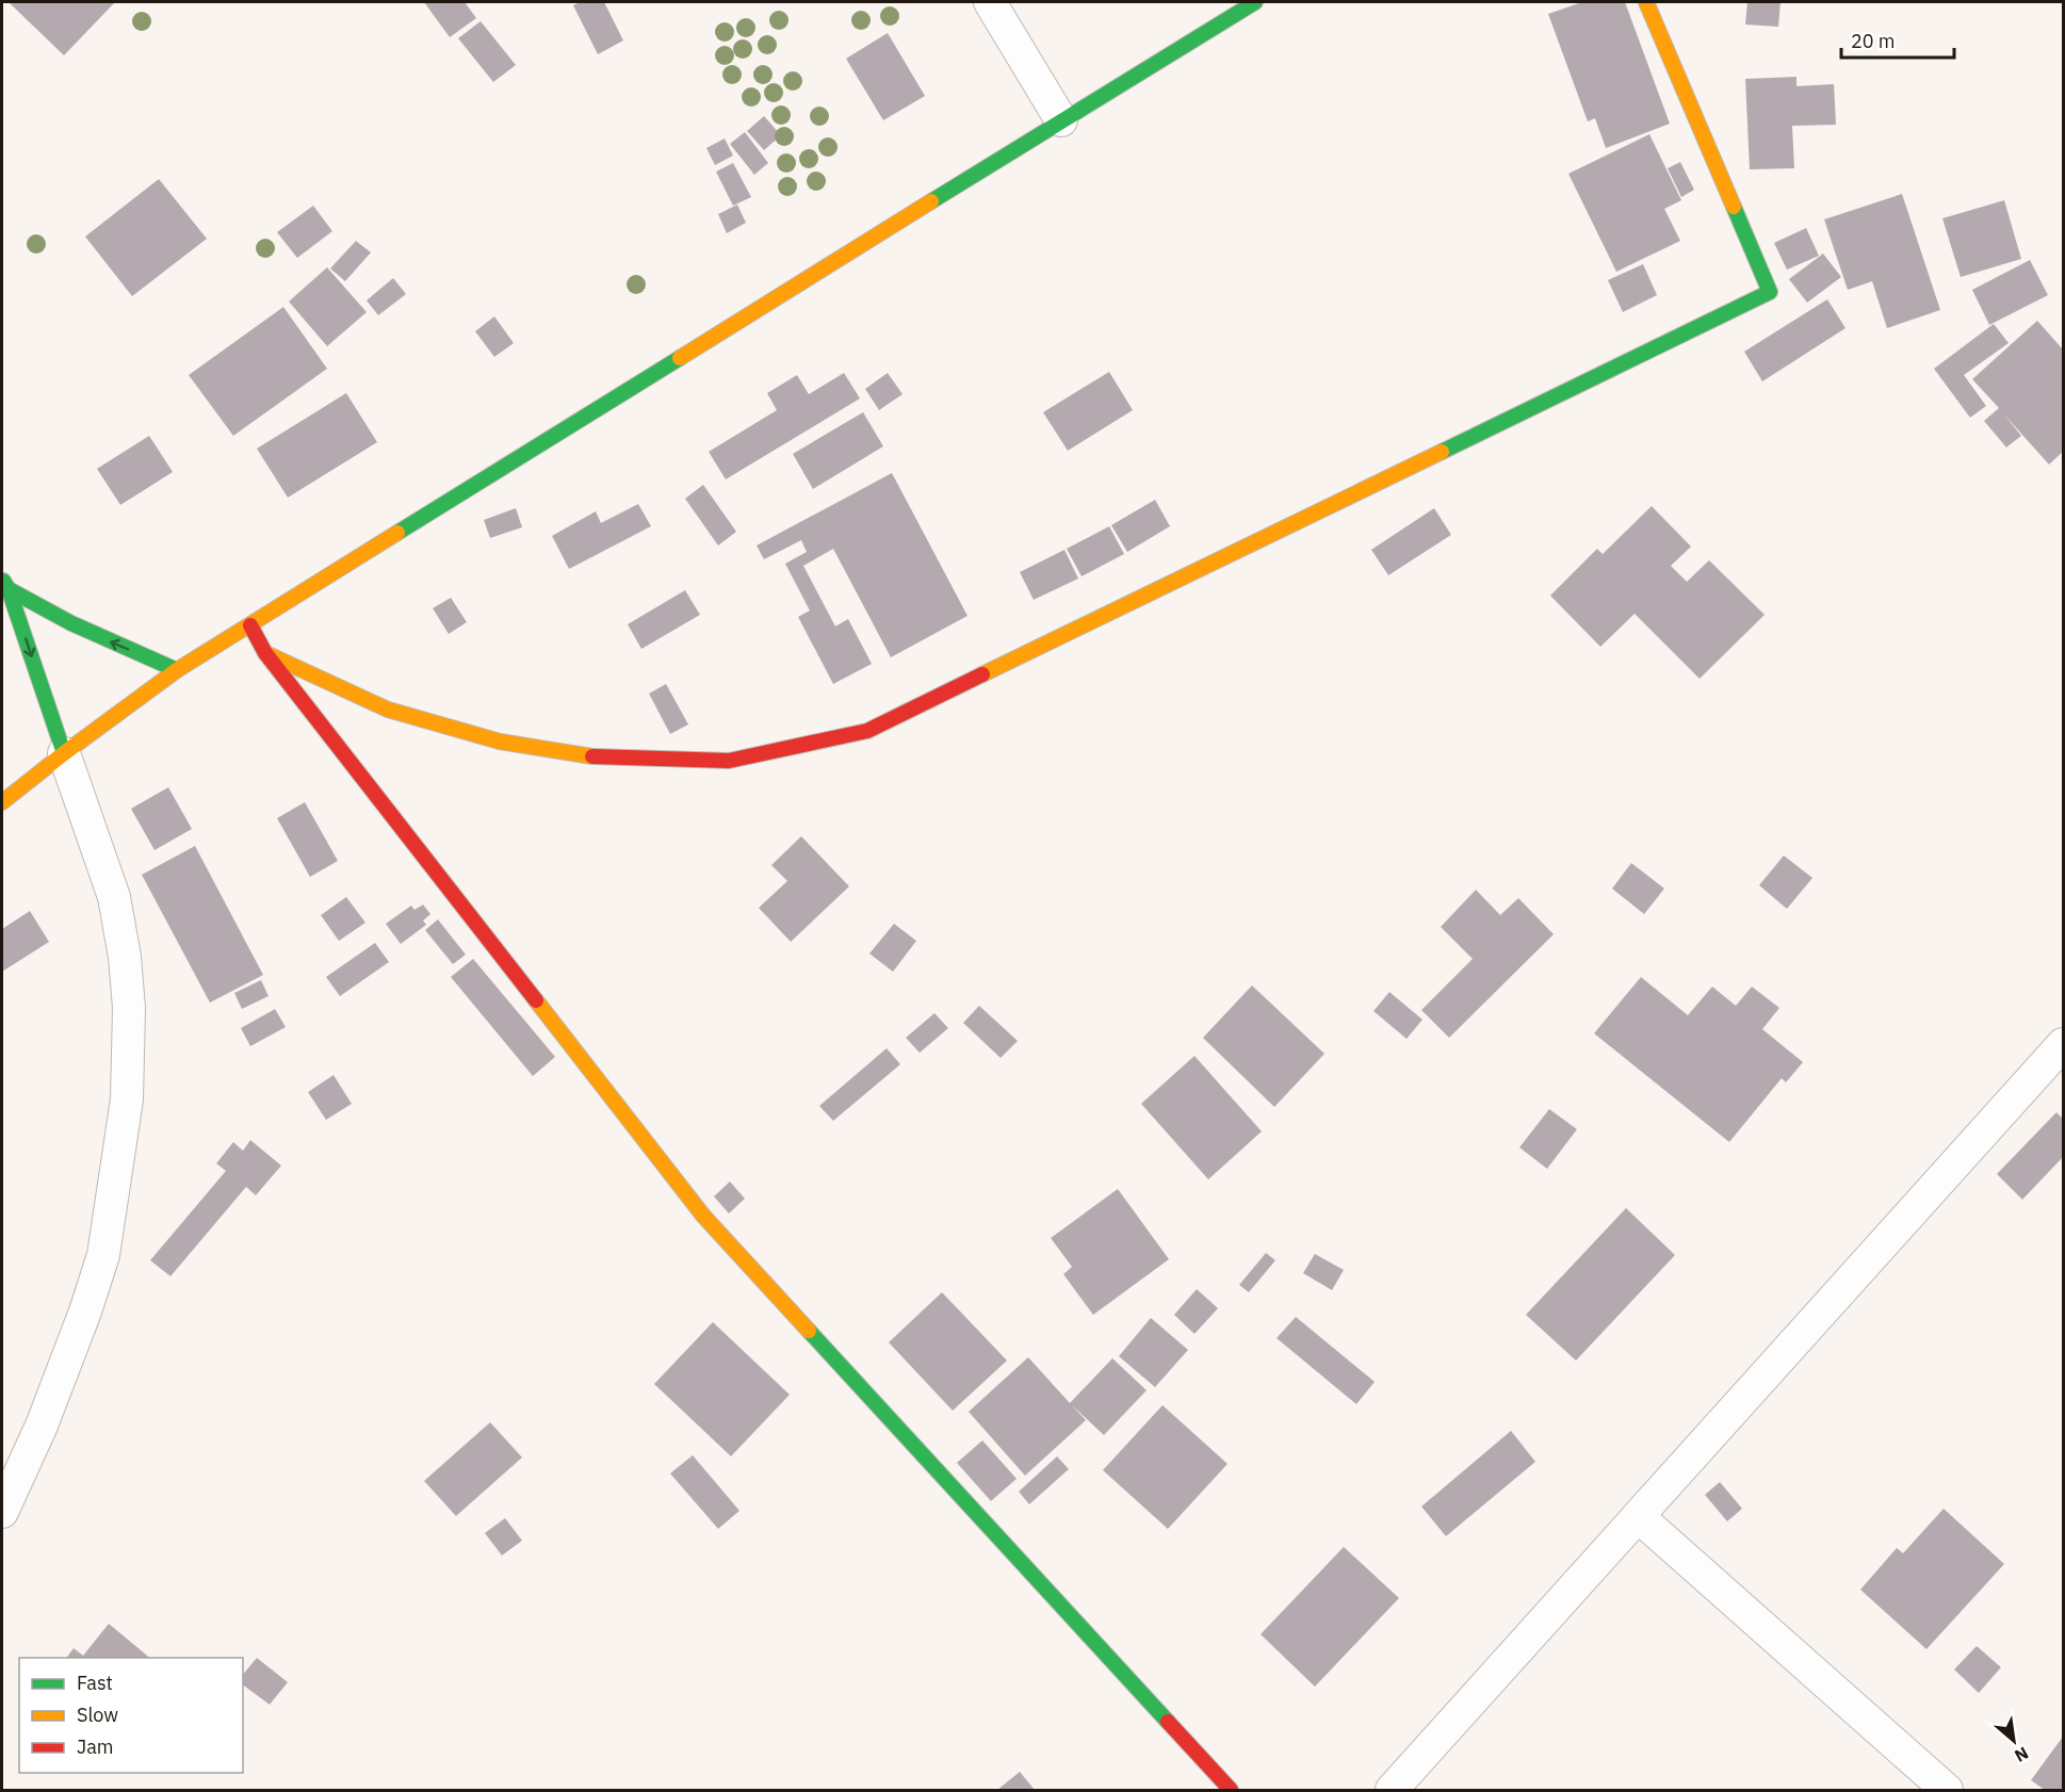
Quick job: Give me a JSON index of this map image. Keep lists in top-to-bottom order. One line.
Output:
{"legend":["Fast","Slow","Jam"],"scale_bar":"20 m","north":"bottom right"}
